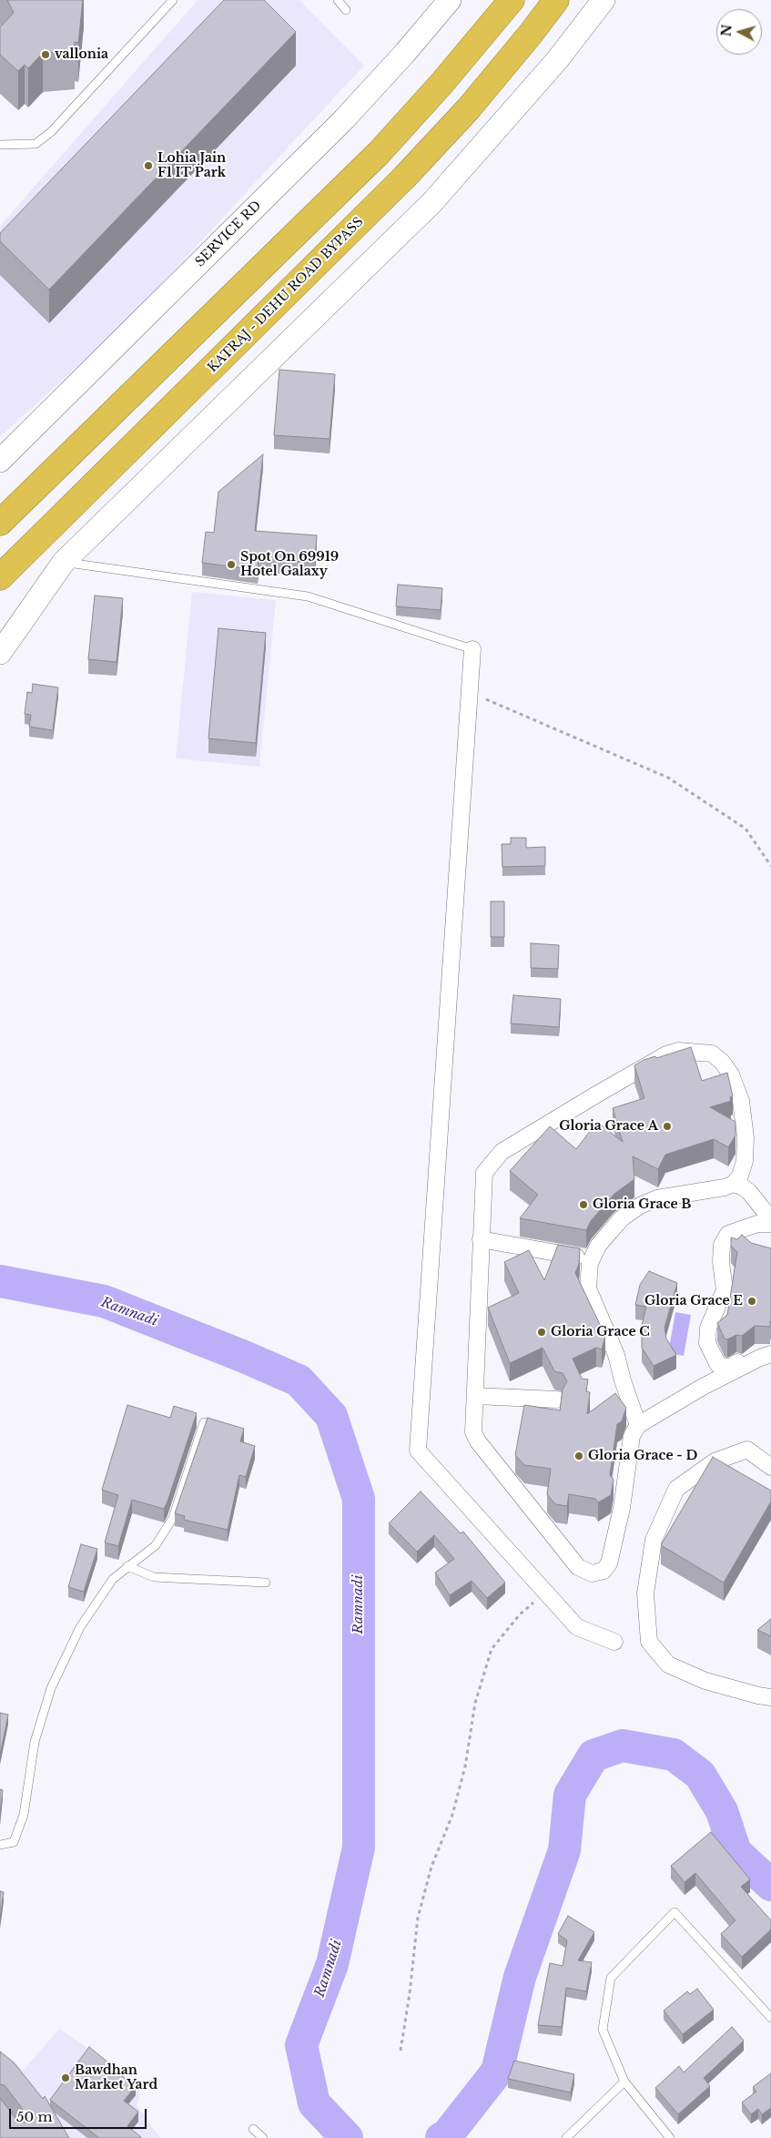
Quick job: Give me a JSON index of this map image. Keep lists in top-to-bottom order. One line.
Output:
{"streets":{"highway":["KATRAJ - DEHU ROAD BYPASS"],"street":["SERVICE RD"]},"water":["Ramnadi"],"places":["vallonia","Lohia Jain F1 IT Park","Spot On 69919 Hotel Galaxy","Gloria Grace A","Gloria Grace B","Gloria Grace E","Gloria Grace C","Gloria Grace - D","Bawdhan Market Yard"],"scale_bar":"50 m","north":"left"}
